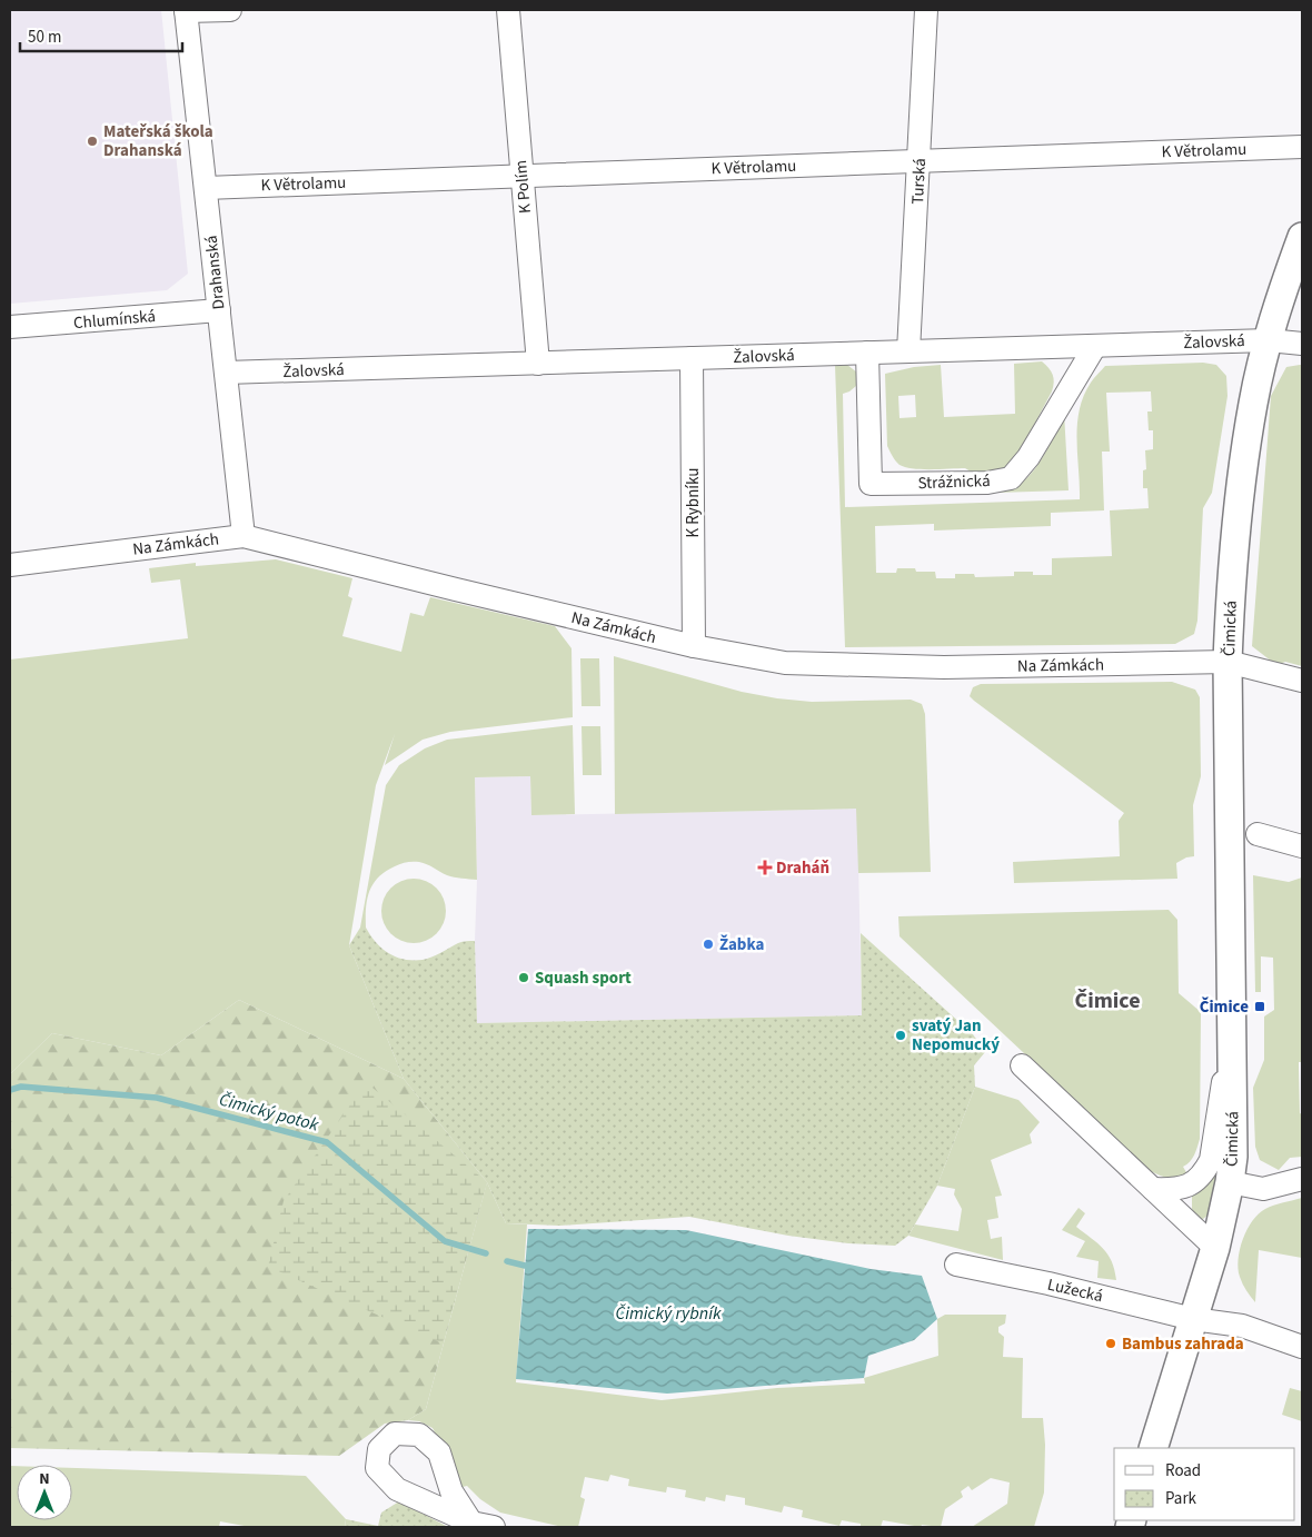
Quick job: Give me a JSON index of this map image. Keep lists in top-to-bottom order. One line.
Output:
{"streets":{"street":["K Větrolamu","Turská","K Polím","Drahanská","Chlumínská","Žalovská","Strážnická","K Rybníku","Na Zámkách","Čimická","Lužecká"]},"crossings":[["K Větrolamu","Turská"],["K Větrolamu","K Polím"],["K Větrolamu","Drahanská"],["Turská","Žalovská"],["K Polím","Žalovská"],["Drahanská","Chlumínská"],["Drahanská","Žalovská"],["Drahanská","Na Zámkách"],["Žalovská","Strážnická"],["Žalovská","K Rybníku"],["Žalovská","Čimická"],["K Rybníku","Na Zámkách"],["Na Zámkách","Čimická"],["Čimická","Lužecká"]],"districts":["Čimice"],"water":["Čimický potok","Čimický rybník"],"places":{"other":["Mateřská škola Drahanská","Žabka","Squash sport","svatý Jan Nepomucký","Bambus zahrada"],"health":["Draháň"],"transit":["Čimice"]},"legend":["Road","Park"],"scale_bar":"50 m","north":"top"}
